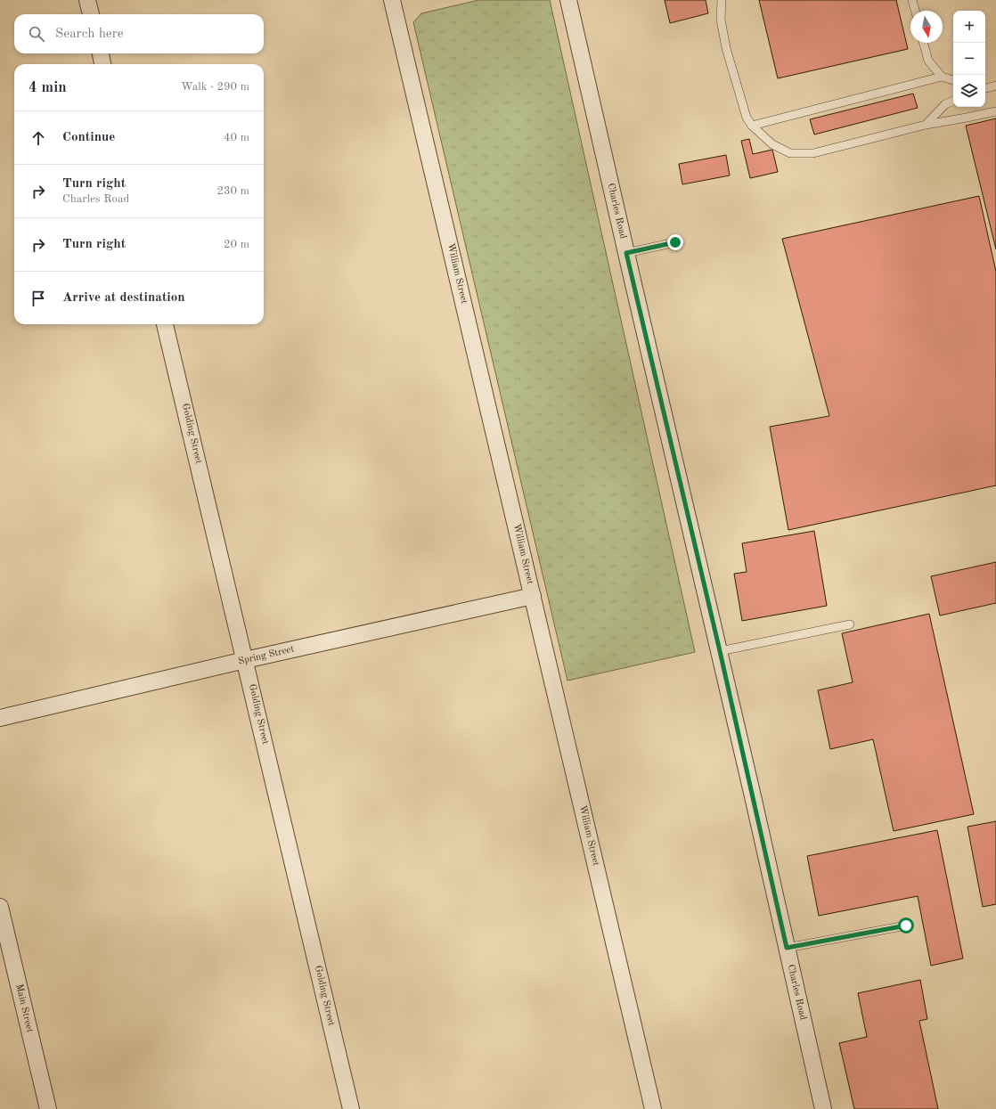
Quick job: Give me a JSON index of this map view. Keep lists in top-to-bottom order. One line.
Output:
{"streets":{"street":["Charles Road","William Street","Golding Street","Spring Street","Main Street"]},"crossings":[["William Street","Spring Street"],["Golding Street","Spring Street"]],"north":"bottom","page":{"map_buttons":["+","−"],"search":"Search here","heading":["4 min","Walk · 290 m"],"list":[["Continue","40 m"],["Turn right","Charles Road","230 m"],["Turn right","20 m"],"Arrive at destination"]}}
